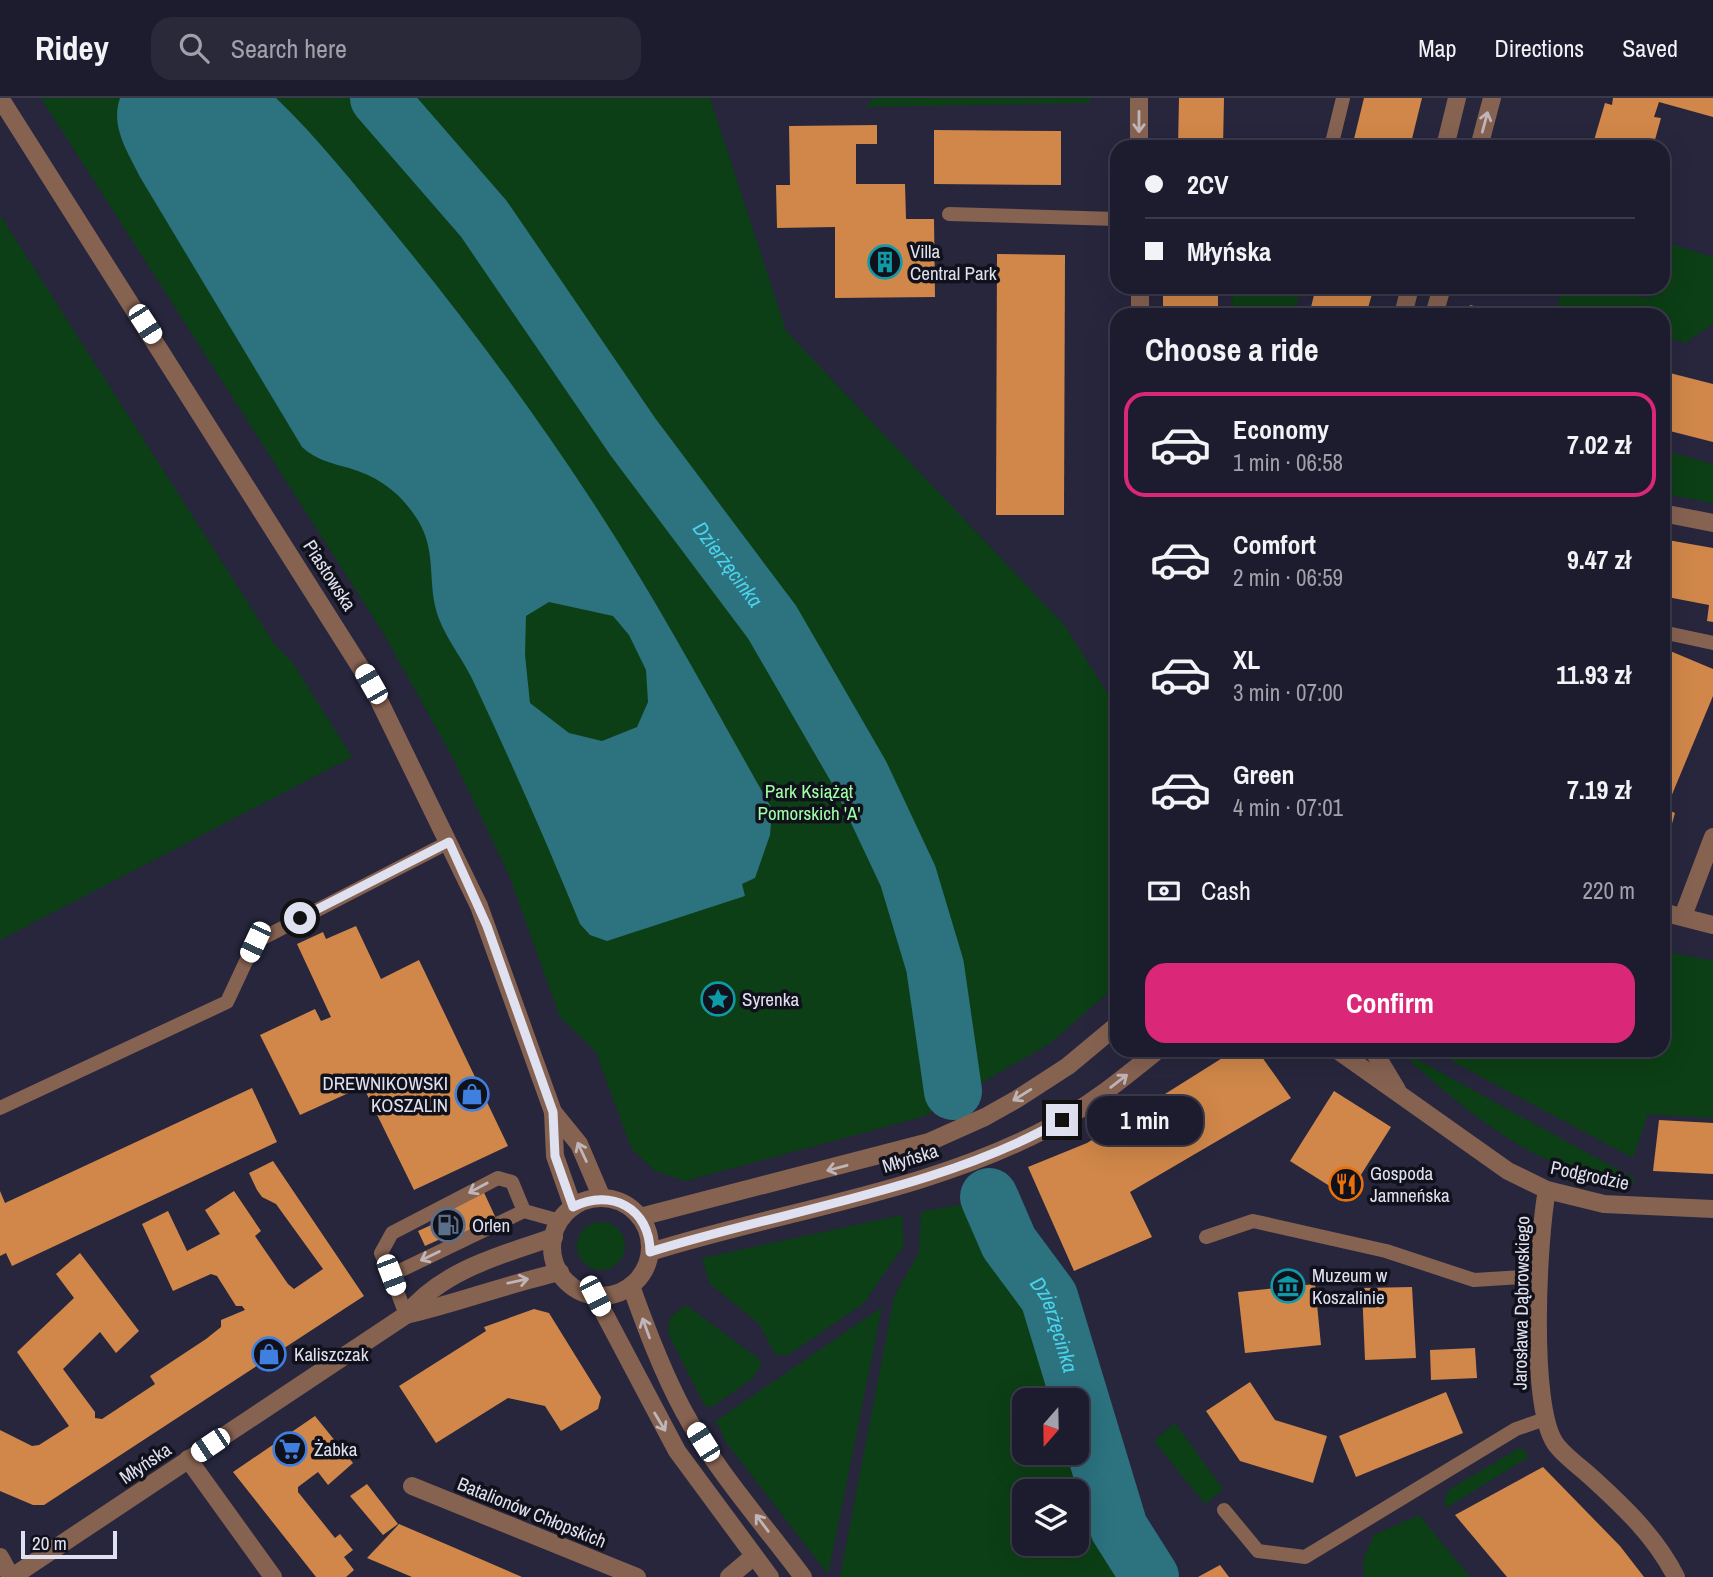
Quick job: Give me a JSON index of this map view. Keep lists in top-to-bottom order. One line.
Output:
{"streets":{"street":["Piastowska","Młyńska","Podgrodzie","Jarosława Dąbrowskiego","Batalionów Chłopskich"]},"crossings":[["Piastowska","Młyńska"],["Podgrodzie","Jarosława Dąbrowskiego"]],"water":["Dzierżęcinka"],"parks":["Park Książąt Pomorskich 'A'"],"places":{"building":["Villa Central Park"],"place":["Syrenka"],"shop":["DREWNIKOWSKI KOSZALIN","Kaliszczak"],"restaurant":["Gospoda Jamneńska"],"fuel station":["Orlen"],"museum":["Muzeum w Koszalinie"],"supermarket":["Żabka"]},"scale_bar":"20 m","north":"bottom","page":{"header":"Ridey","search":"Search here","nav":["Map","Directions","Saved"],"banner":["2CV","Młyńska"],"heading":"Choose a ride","list":[{"name":"Economy","note":"1 min · 06:58","value":"7.02 zł"},{"name":"Comfort","note":"2 min · 06:59","value":"9.47 zł"},{"name":"XL","note":"3 min · 07:00","value":"11.93 zł"},{"name":"Green","note":"4 min · 07:01","value":"7.19 zł"}],"pay":["Cash","220 m"],"buttons":"Confirm","bubble":"1 min","scale":"20 m"}}
